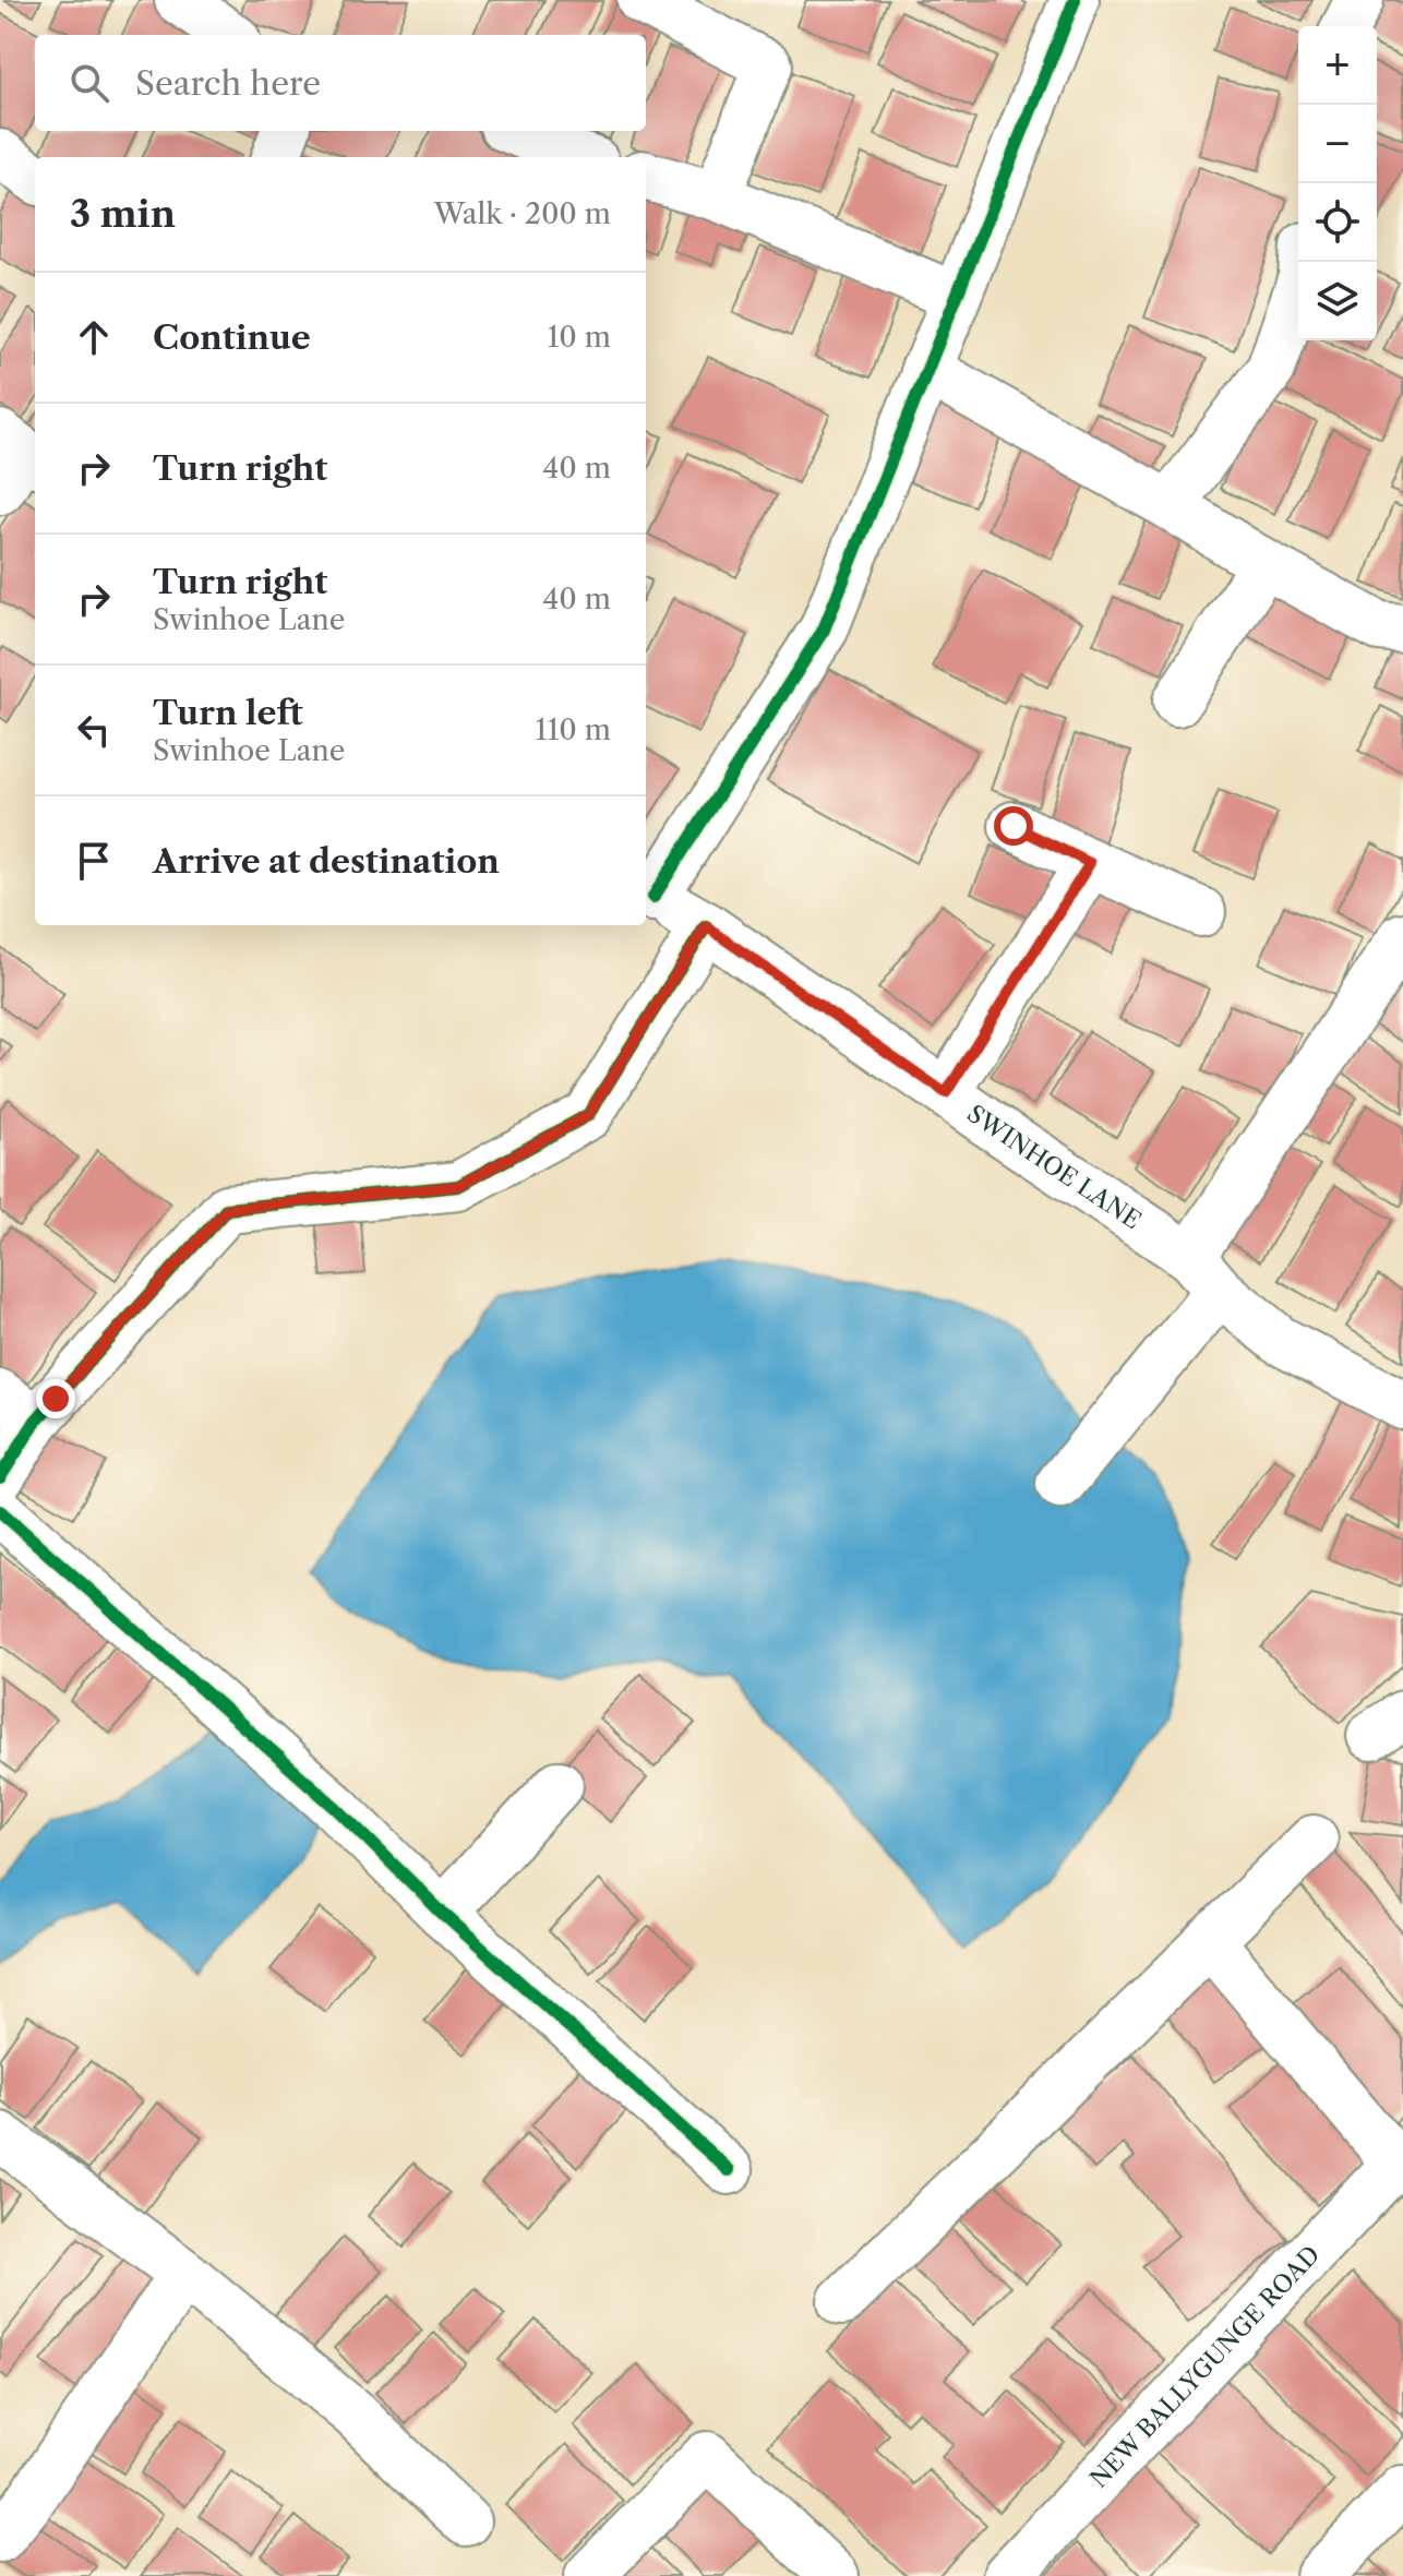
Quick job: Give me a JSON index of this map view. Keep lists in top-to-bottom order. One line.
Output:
{"streets":{"street":["SWINHOE LANE","NEW BALLYGUNGE ROAD"]},"page":{"map_buttons":["+","−"],"search":"Search here","heading":["3 min","Walk · 200 m"],"list":[["Continue","10 m"],["Turn right","40 m"],["Turn right","Swinhoe Lane","40 m"],["Turn left","Swinhoe Lane","110 m"],"Arrive at destination"]}}
